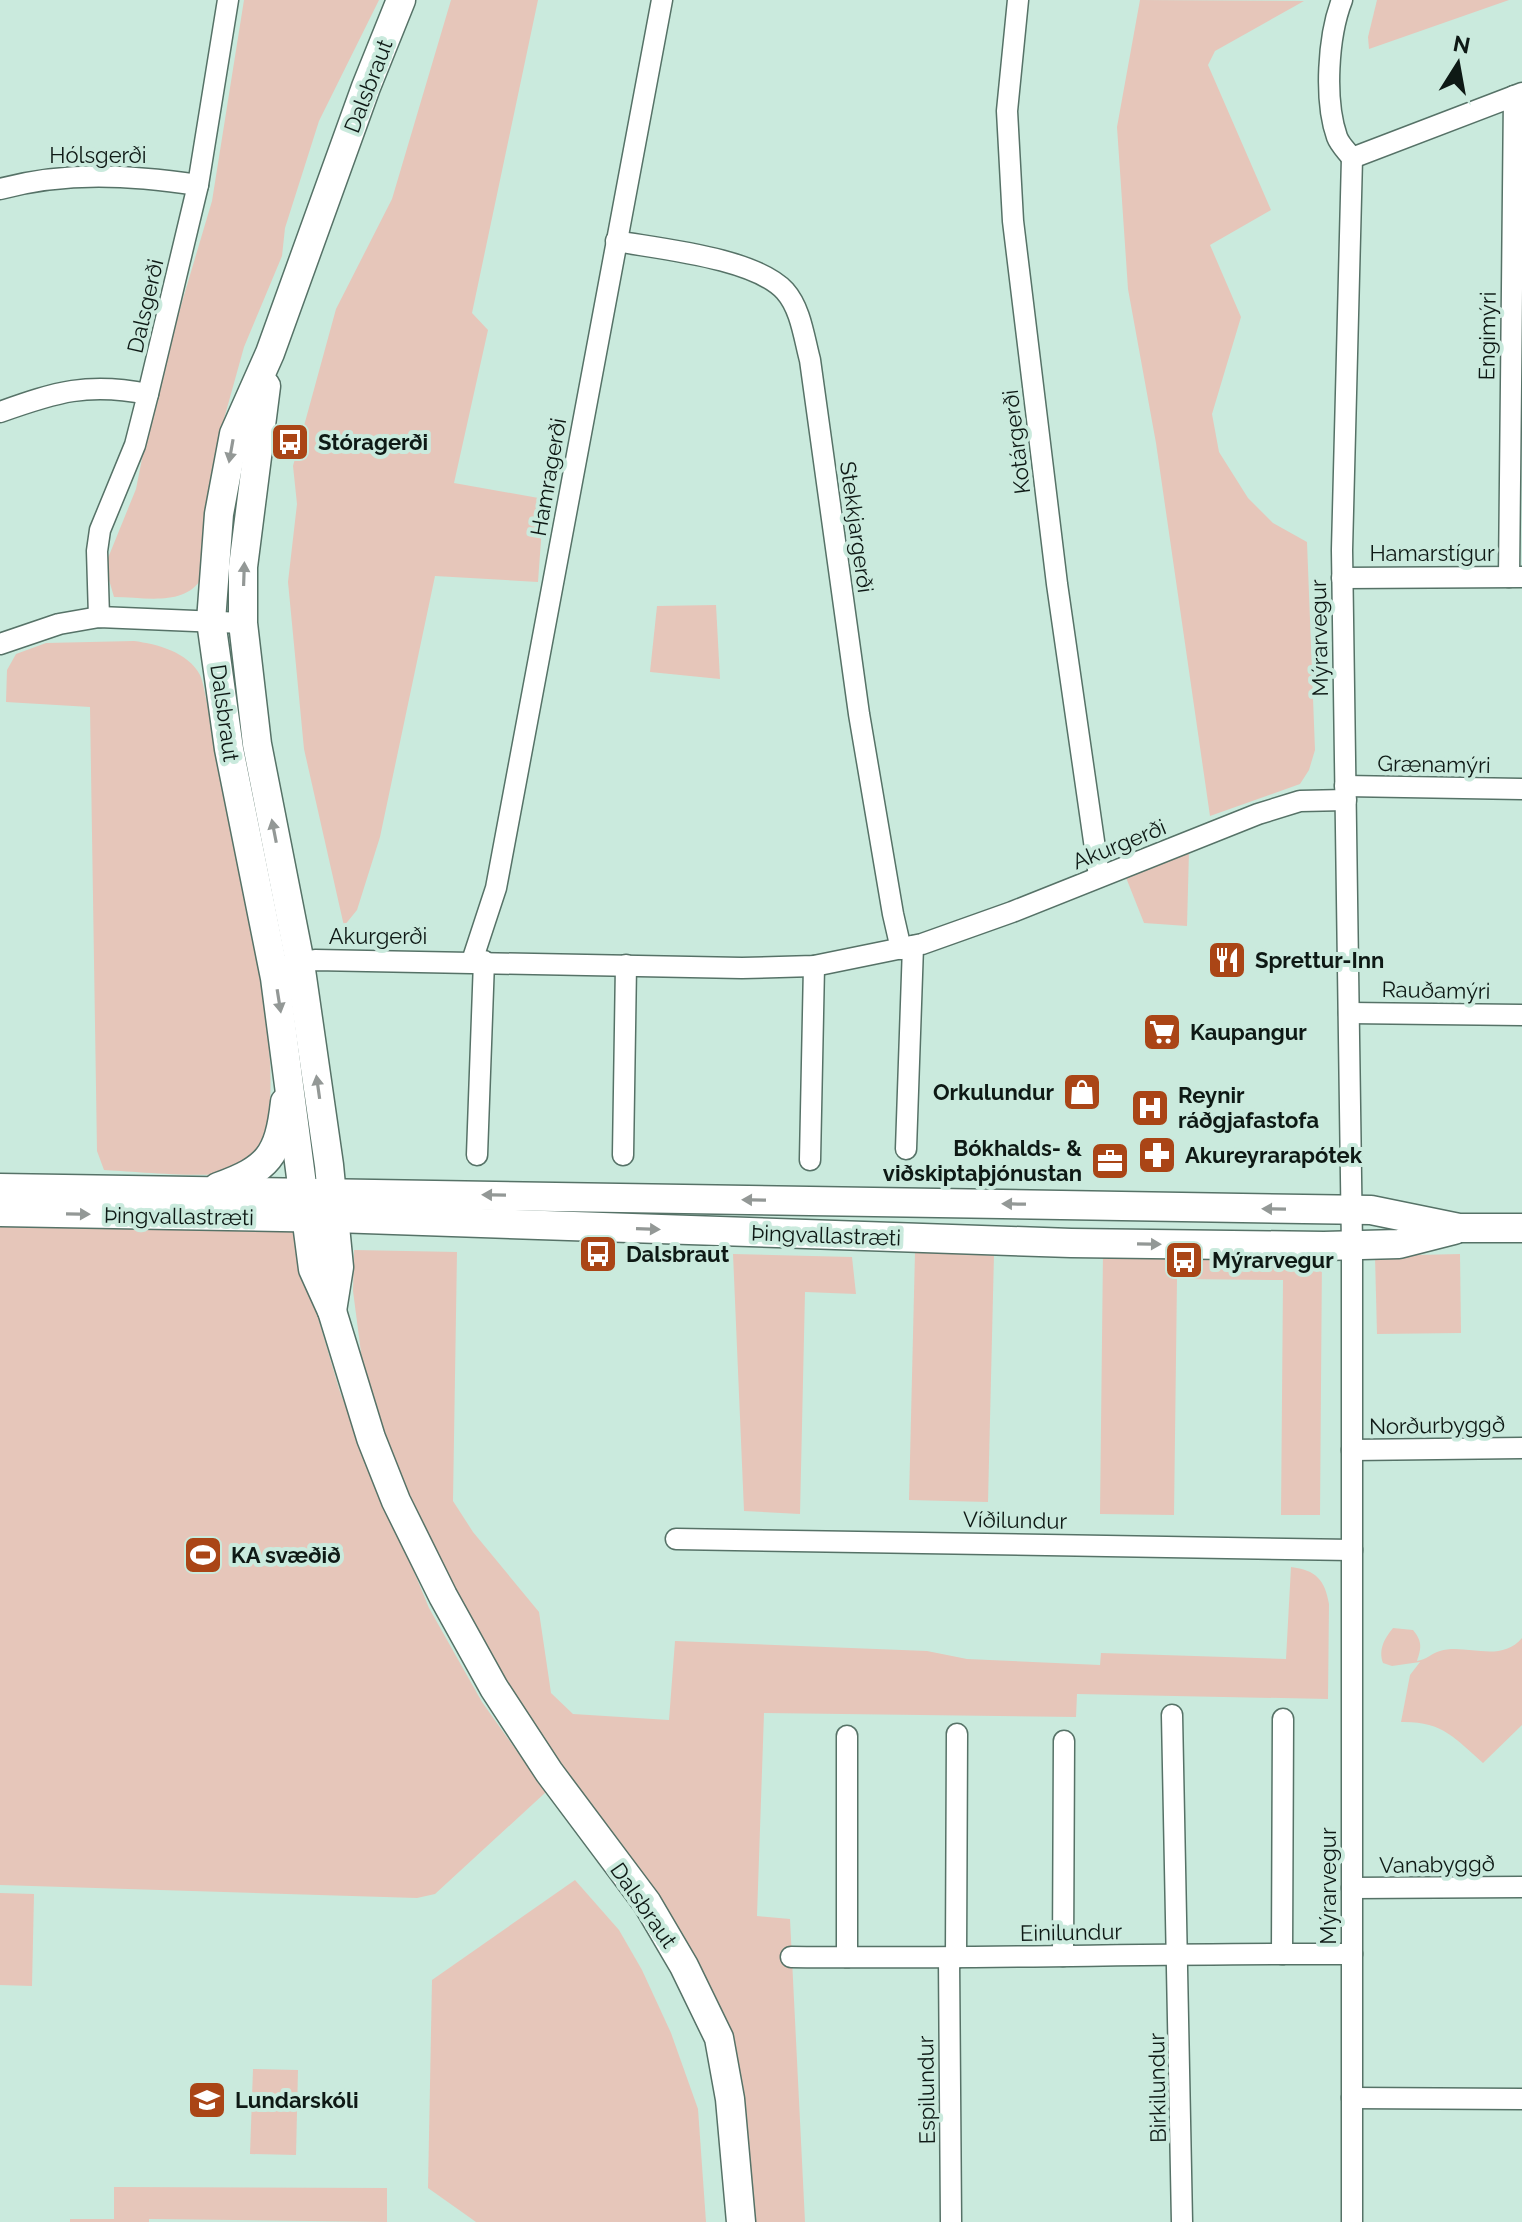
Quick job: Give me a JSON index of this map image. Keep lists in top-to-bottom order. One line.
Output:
{"streets":{"street":["Dalsbraut","Hólsgerði","Dalsgerði","Engimýri","Kotárgerði","Hamragerði","Stekkjargerði","Hamarstígur","Mýrarvegur","Grænamýri","Akurgerði","Rauðamýri","Þingvallastræti","Norðurbyggð","Víðilundur","Vanabyggð","Einilundur","Birkilundur","Espilundur"]},"crossings":[["Dalsbraut","Akurgerði"],["Dalsbraut","Þingvallastræti"],["Hólsgerði","Dalsgerði"],["Engimýri","Hamarstígur"],["Kotárgerði","Akurgerði"],["Hamragerði","Stekkjargerði"],["Hamragerði","Akurgerði"],["Stekkjargerði","Akurgerði"],["Hamarstígur","Mýrarvegur"],["Mýrarvegur","Grænamýri"],["Mýrarvegur","Akurgerði"],["Mýrarvegur","Rauðamýri"],["Mýrarvegur","Þingvallastræti"],["Mýrarvegur","Norðurbyggð"],["Mýrarvegur","Víðilundur"],["Mýrarvegur","Vanabyggð"],["Mýrarvegur","Einilundur"],["Grænamýri","Akurgerði"],["Einilundur","Birkilundur"],["Einilundur","Espilundur"]],"places":{"bus stop":["Stóragerði","Dalsbraut","Mýrarvegur"],"restaurant":["Sprettur-Inn"],"supermarket":["Kaupangur"],"shop":["Orkulundur"],"hospital":["Reynir ráðgjafastofa"],"pharmacy":["Akureyrarapótek"],"office":["Bókhalds- & viðskiptaþjónustan"],"sports":["KA svæðið"],"school or university":["Lundarskóli"]},"north":"top"}
